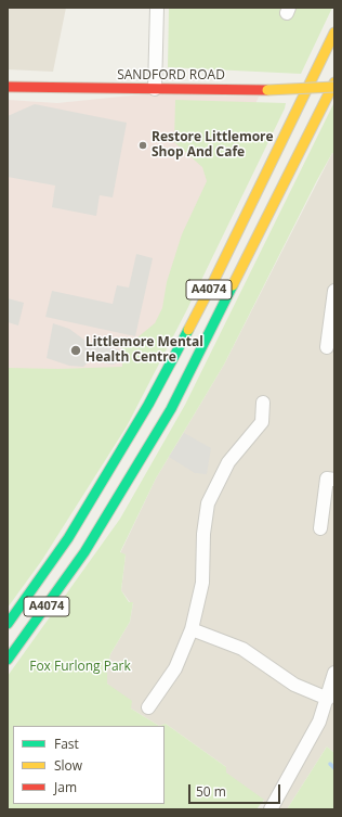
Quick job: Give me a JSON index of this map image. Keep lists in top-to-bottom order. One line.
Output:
{"streets":{"main road":["SANDFORD ROAD","A4074"]},"parks":["Fox Furlong Park"],"places":["Restore Littlemore Shop And Cafe","Littlemore Mental Health Centre"],"legend":["Fast","Slow","Jam"],"scale_bar":"50 m"}
